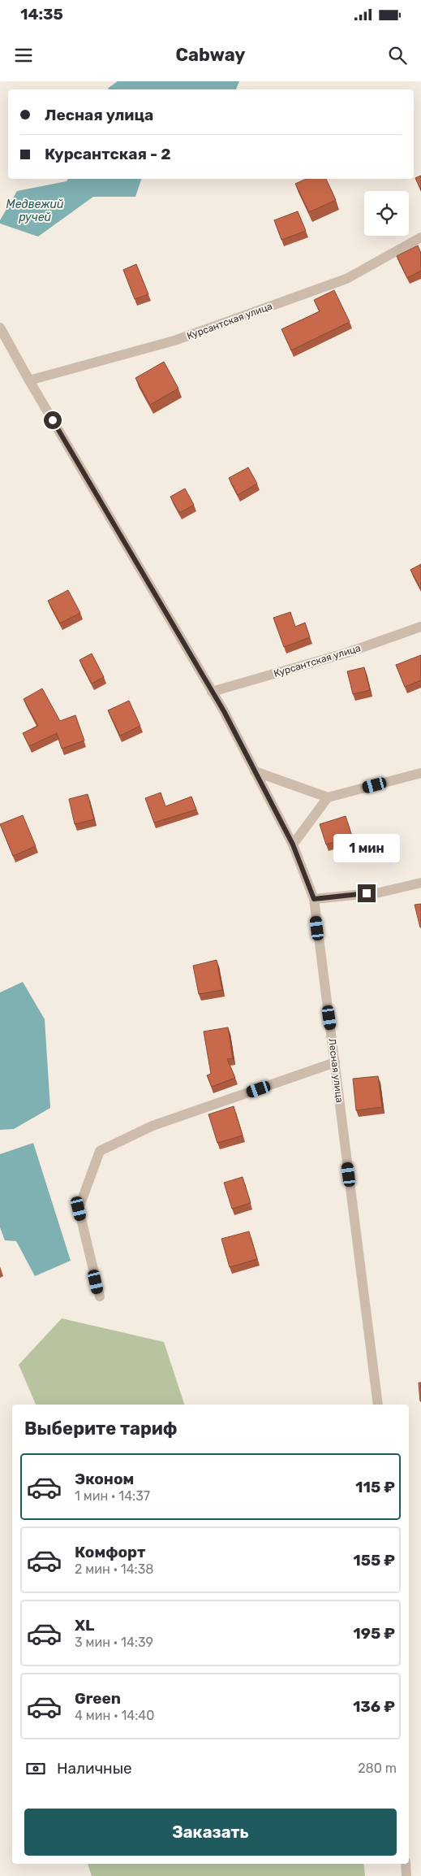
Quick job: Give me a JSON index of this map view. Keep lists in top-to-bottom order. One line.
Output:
{"streets":{"street":["Курсантская улица","Лесная улица"]},"crossings":[["Курсантская улица","Лесная улица"]],"water":["Медвежий ручей"],"page":{"status":"14:35","header":"Cabway","banner":["Лесная улица","Курсантская - 2"],"bubble":"1 мин","heading":"Выберите тариф","list":[{"name":"Эконом","note":"1 мин · 14:37","value":"115 ₽"},{"name":"Комфорт","note":"2 мин · 14:38","value":"155 ₽"},{"name":"XL","note":"3 мин · 14:39","value":"195 ₽"},{"name":"Green","note":"4 мин · 14:40","value":"136 ₽"}],"pay":["Наличные","280 m"],"buttons":"Заказать"}}
